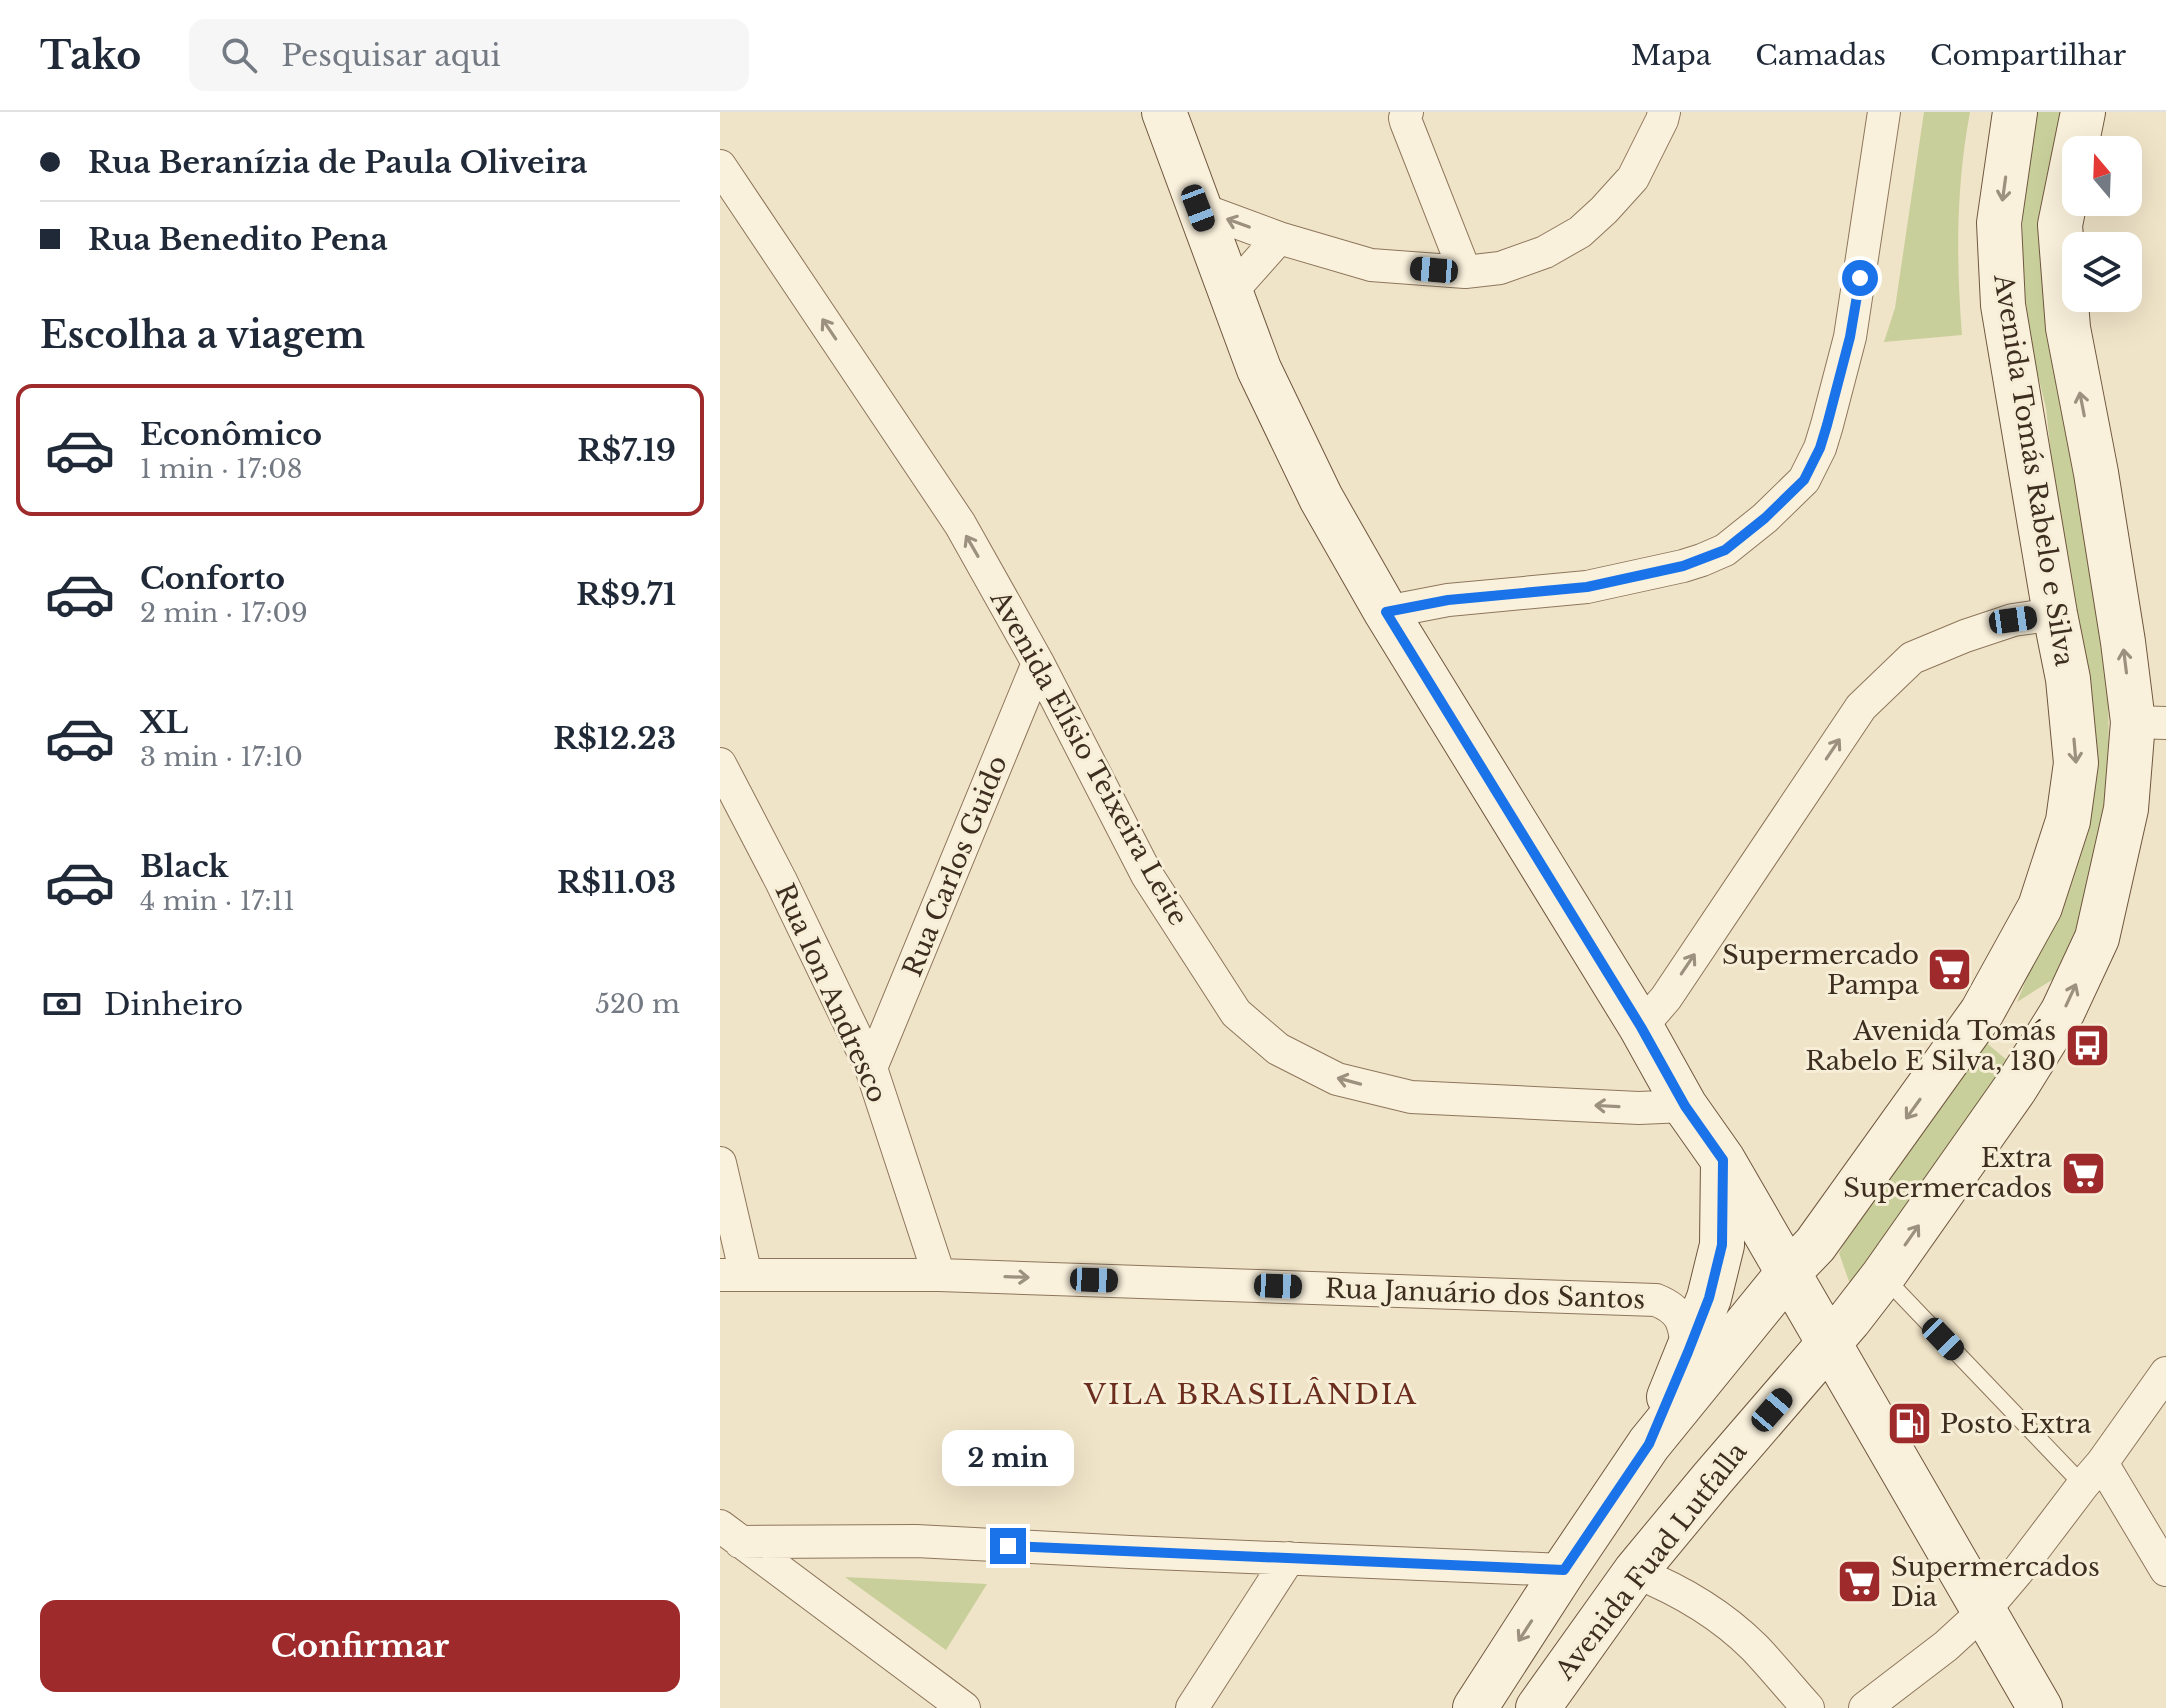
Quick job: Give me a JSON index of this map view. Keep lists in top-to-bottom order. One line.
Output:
{"streets":{"main road":["Avenida Tomás Rabelo e Silva","Avenida Fuad Lutfalla"],"street":["Avenida Elísio Teixeira Leite","Rua Carlos Guido","Rua Ion Andresco","Rua Januário dos Santos"]},"crossings":[["Avenida Elísio Teixeira Leite","Rua Carlos Guido"],["Rua Carlos Guido","Rua Ion Andresco"],["Rua Ion Andresco","Rua Januário dos Santos"]],"one_way":["Avenida Elísio Teixeira Leite"],"districts":["VILA BRASILÂNDIA"],"places":{"supermarket":["Supermercado Pampa","Extra Supermercados","Supermercados Dia"],"bus stop":["Avenida Tomás Rabelo E Silva, 130"],"fuel station":["Posto Extra"]},"north":"top","page":{"header":"Tako","search":"Pesquisar aqui","nav":["Mapa","Camadas","Compartilhar"],"banner":["Rua Beranízia de Paula Oliveira","Rua Benedito Pena"],"heading":"Escolha a viagem","list":[{"name":"Econômico","note":"1 min · 17:08","value":"R$7.19"},{"name":"Conforto","note":"2 min · 17:09","value":"R$9.71"},{"name":"XL","note":"3 min · 17:10","value":"R$12.23"},{"name":"Black","note":"4 min · 17:11","value":"R$11.03"}],"pay":["Dinheiro","520 m"],"bubble":"2 min","buttons":"Confirmar"}}
